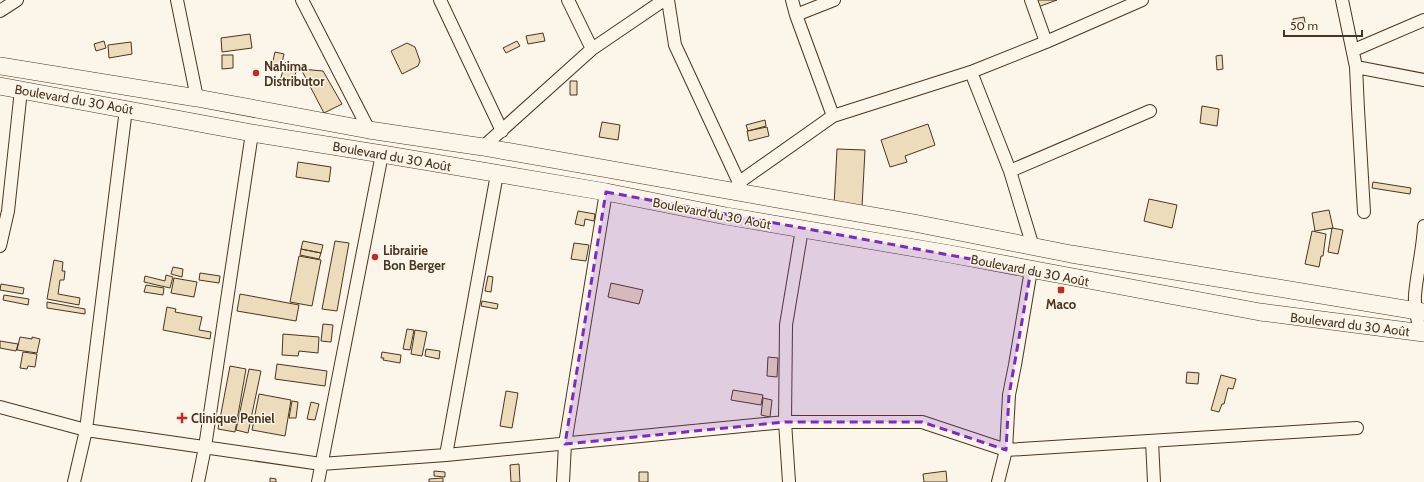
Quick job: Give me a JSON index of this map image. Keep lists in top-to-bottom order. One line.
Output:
{"streets":{"highway":["Boulevard du 30 Août"]},"places":{"other":["Nahima Distributor","Librairie Bon Berger"],"transit":["Maco"],"health":["Clinique Peniel"]},"scale_bar":"50 m"}
